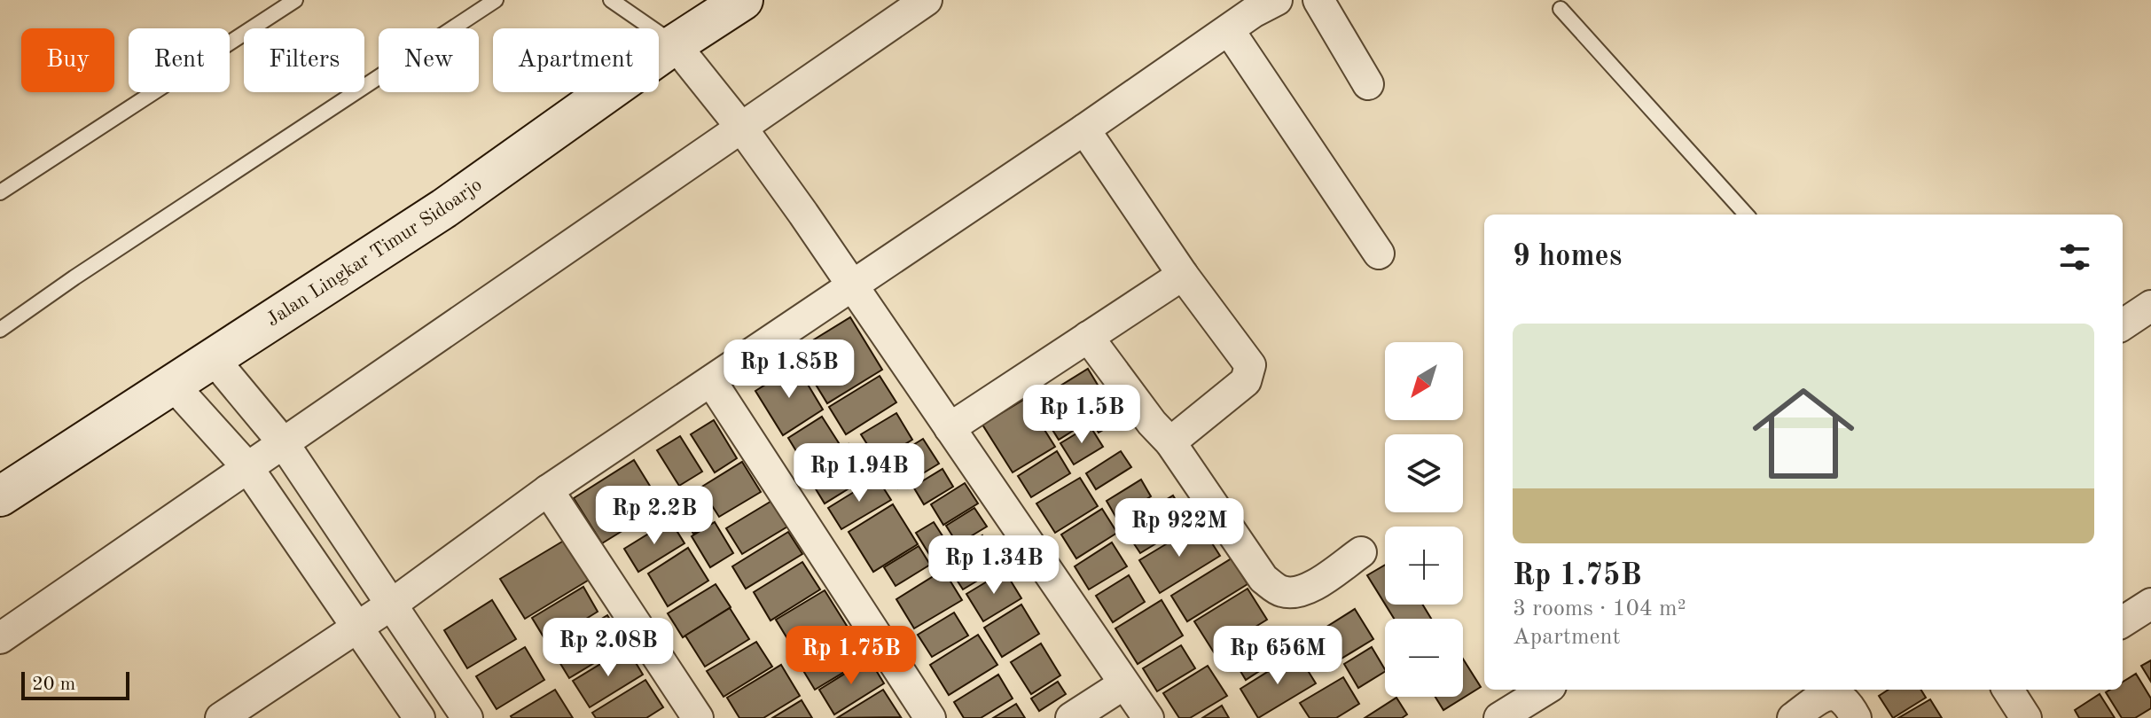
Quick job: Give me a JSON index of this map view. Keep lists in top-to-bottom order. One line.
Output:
{"streets":{"main road":["Jalan Lingkar Timur Sidoarjo"]},"scale_bar":"20 m","north":"bottom left","page":{"chip":["Buy","Rent","Filters","New","Apartment"],"heading":"9 homes","list":[{"name":"Rp 1.75B","note":"3 rooms · 104 m² · Apartment"}],"price":["Rp 1.85B","Rp 1.5B","Rp 1.94B","Rp 2.2B","Rp 922M","Rp 1.34B","Rp 2.08B","Rp 1.75B","Rp 656M"],"map_buttons":["+","−"],"scale":"20 m"}}
